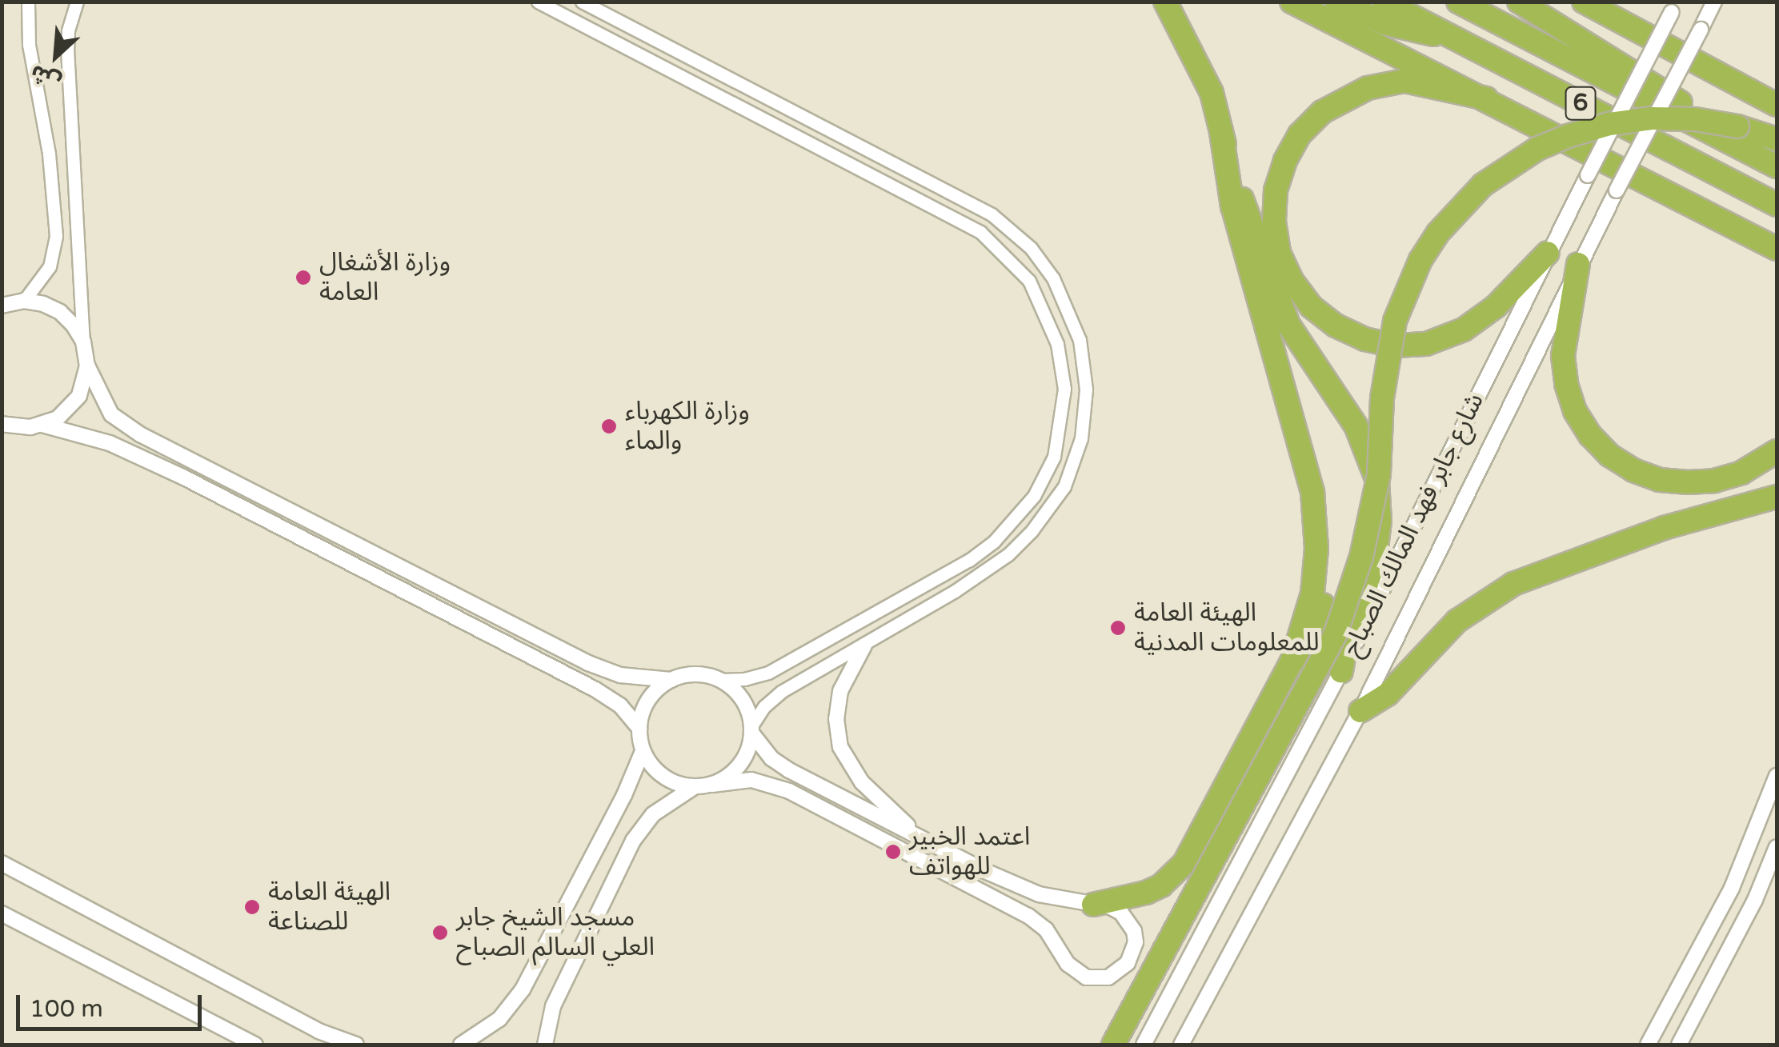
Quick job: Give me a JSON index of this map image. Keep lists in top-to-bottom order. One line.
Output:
{"streets":{"highway":["6"],"street":["شارع جابر فهد المالك الصباح"]},"places":["وزارة الأشغال العامة","وزارة الكهرباء والماء","الهيئة العامة للمعلومات المدنية","اعتمد الخبير للهواتف","الهيئة العامة للصناعة","مسجد الشيخ جابر العلي السالم الصباح"],"scale_bar":"100 m","north":"bottom left"}
